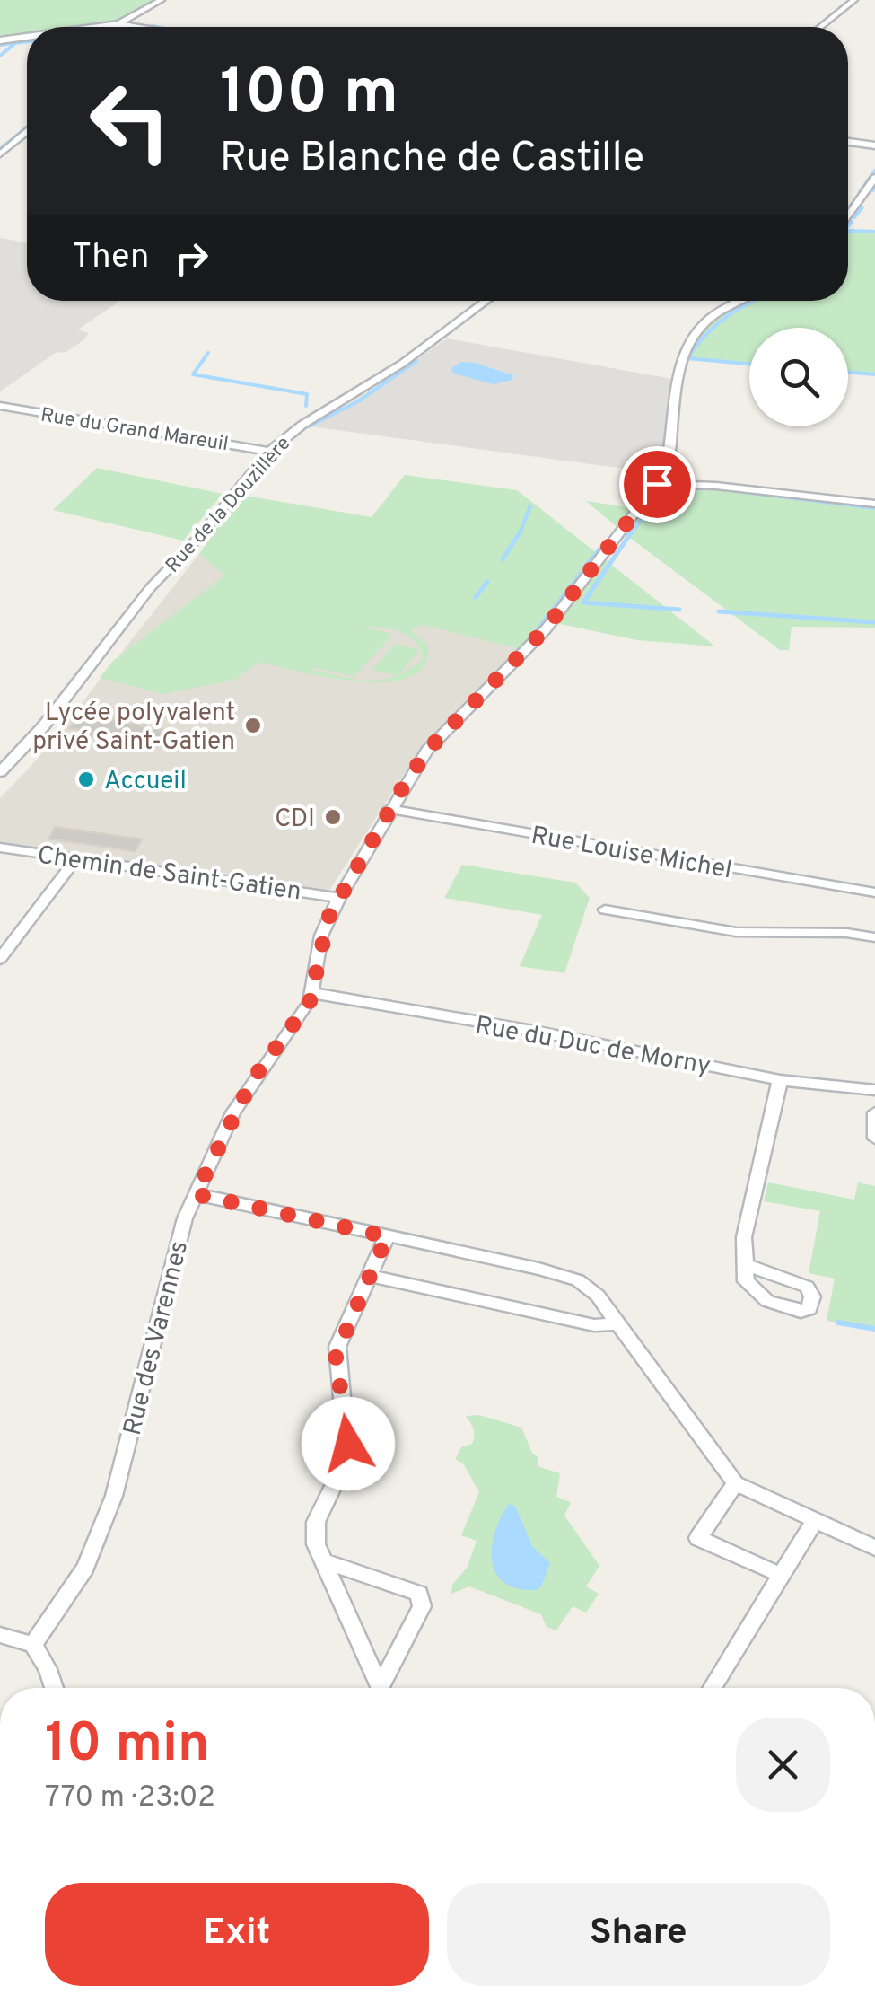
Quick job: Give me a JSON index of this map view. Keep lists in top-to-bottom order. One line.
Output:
{"streets":{"street":["Rue du Grand Mareuil","Rue de la Douzillère","Rue Louise Michel","Chemin de Saint-Gatien","Rue du Duc de Morny","Rue des Varennes"]},"crossings":[["Rue du Grand Mareuil","Rue de la Douzillère"],["Rue Louise Michel","Rue des Varennes"],["Chemin de Saint-Gatien","Rue des Varennes"],["Rue du Duc de Morny","Rue des Varennes"]],"places":["Lycée polyvalent privé Saint-Gatien","Accueil","CDI"],"page":{"turn":["100 m","Rue Blanche de Castille"],"then":"Then","heading":["10 min","770 m · 23:02"],"buttons":["Exit","Share"]}}
